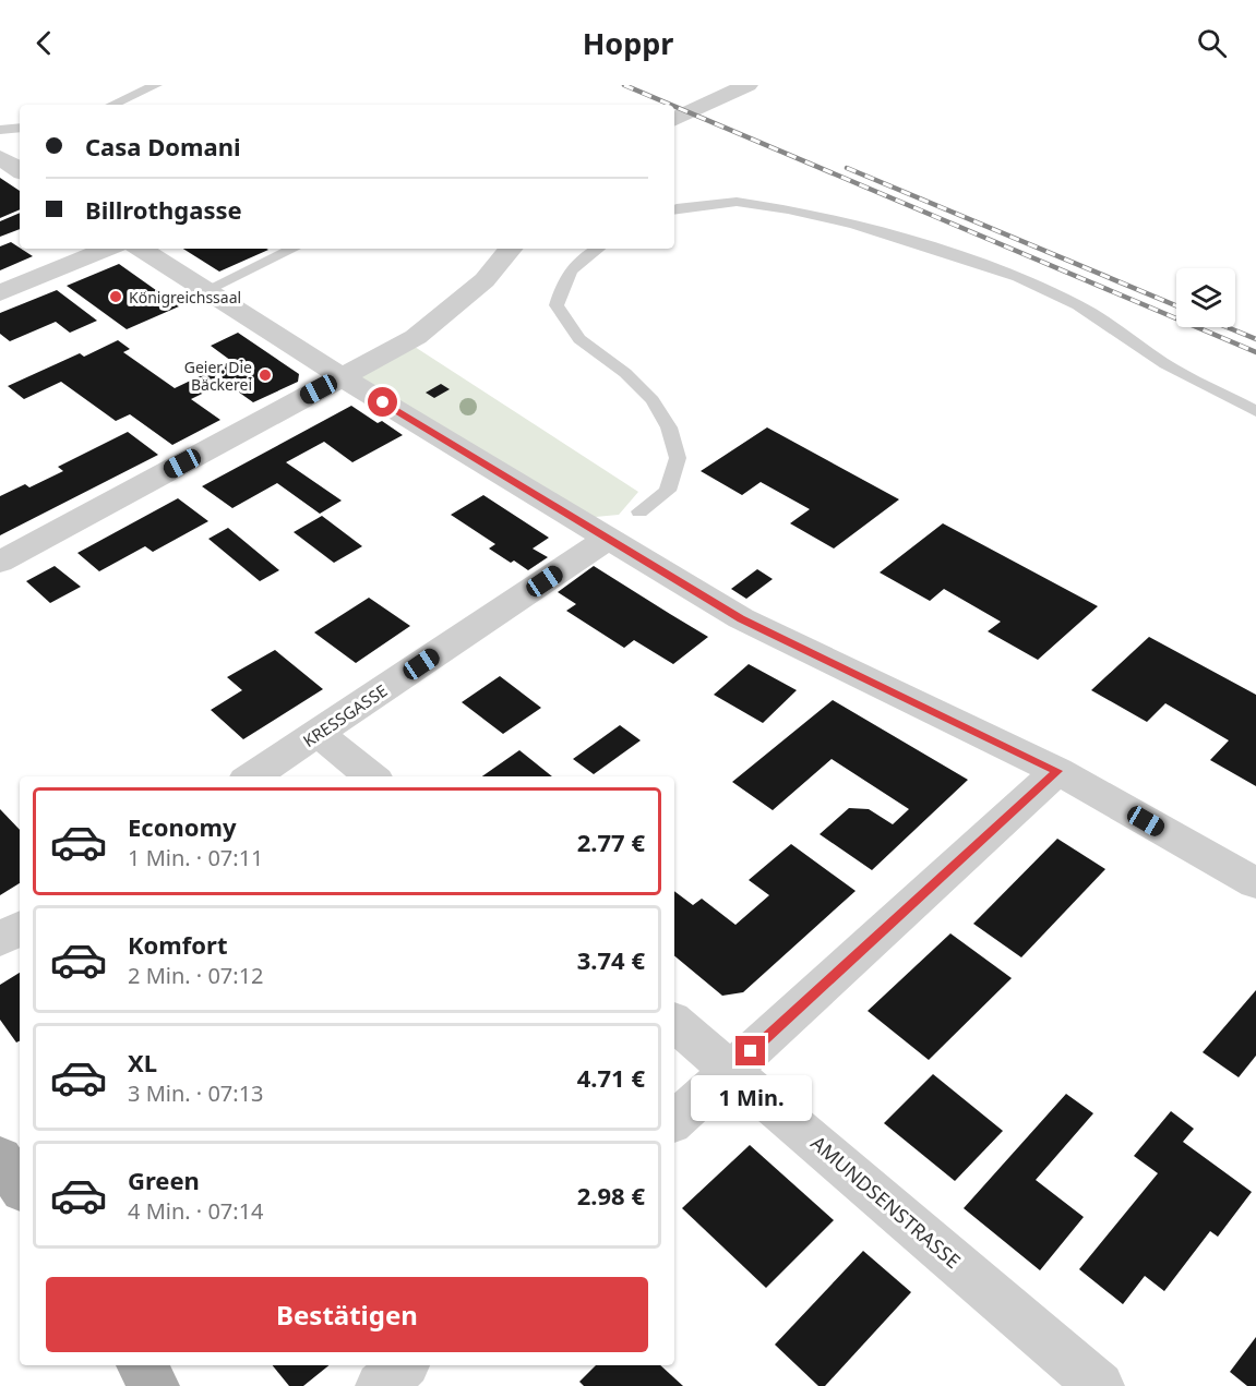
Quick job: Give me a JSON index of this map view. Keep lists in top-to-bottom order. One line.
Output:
{"streets":{"street":["KRESSGASSE","AMUNDSENSTRASSE"]},"places":["Königreichssaal","Geier. Die Bäckerei"],"page":{"header":"Hoppr","banner":["Casa Domani","Billrothgasse"],"list":[{"name":"Economy","note":"1 Min. · 07:11","value":"2.77 €"},{"name":"Komfort","note":"2 Min. · 07:12","value":"3.74 €"},{"name":"XL","note":"3 Min. · 07:13","value":"4.71 €"},{"name":"Green","note":"4 Min. · 07:14","value":"2.98 €"}],"bubble":"1 Min.","buttons":"Bestätigen"}}
